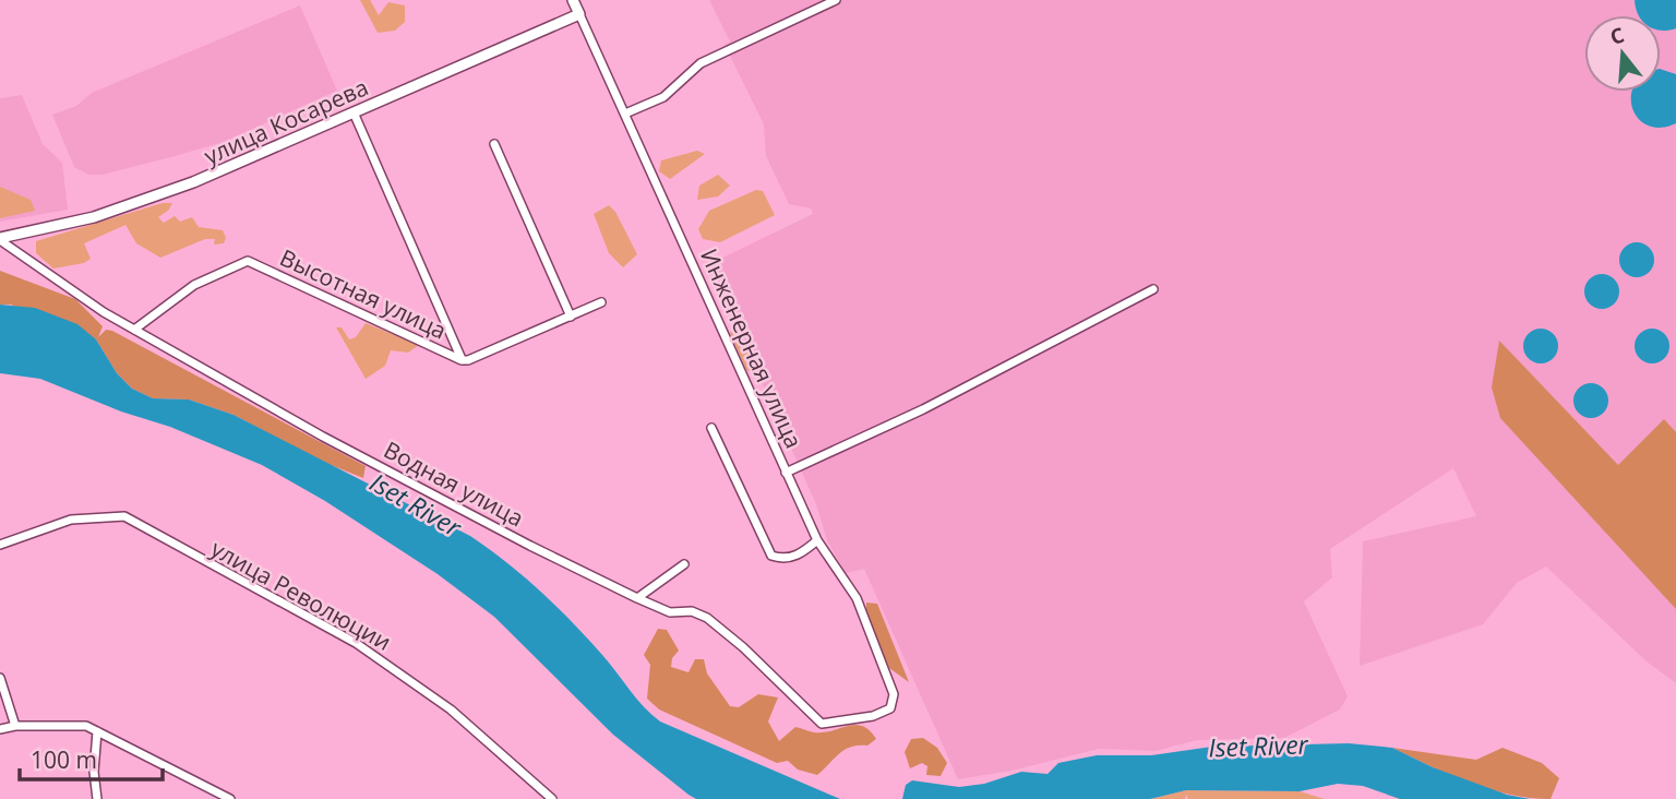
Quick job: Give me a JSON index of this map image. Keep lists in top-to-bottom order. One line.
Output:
{"streets":{"street":["улица Косарева","Высотная улица","Инженерная улица","Водная улица","улица Революции"]},"crossings":[["улица Косарева","Инженерная улица"],["улица Косарева","Водная улица"],["Высотная улица","Водная улица"],["Инженерная улица","Водная улица"]],"water":["Iset River"],"scale_bar":"100 m","north":"top"}
